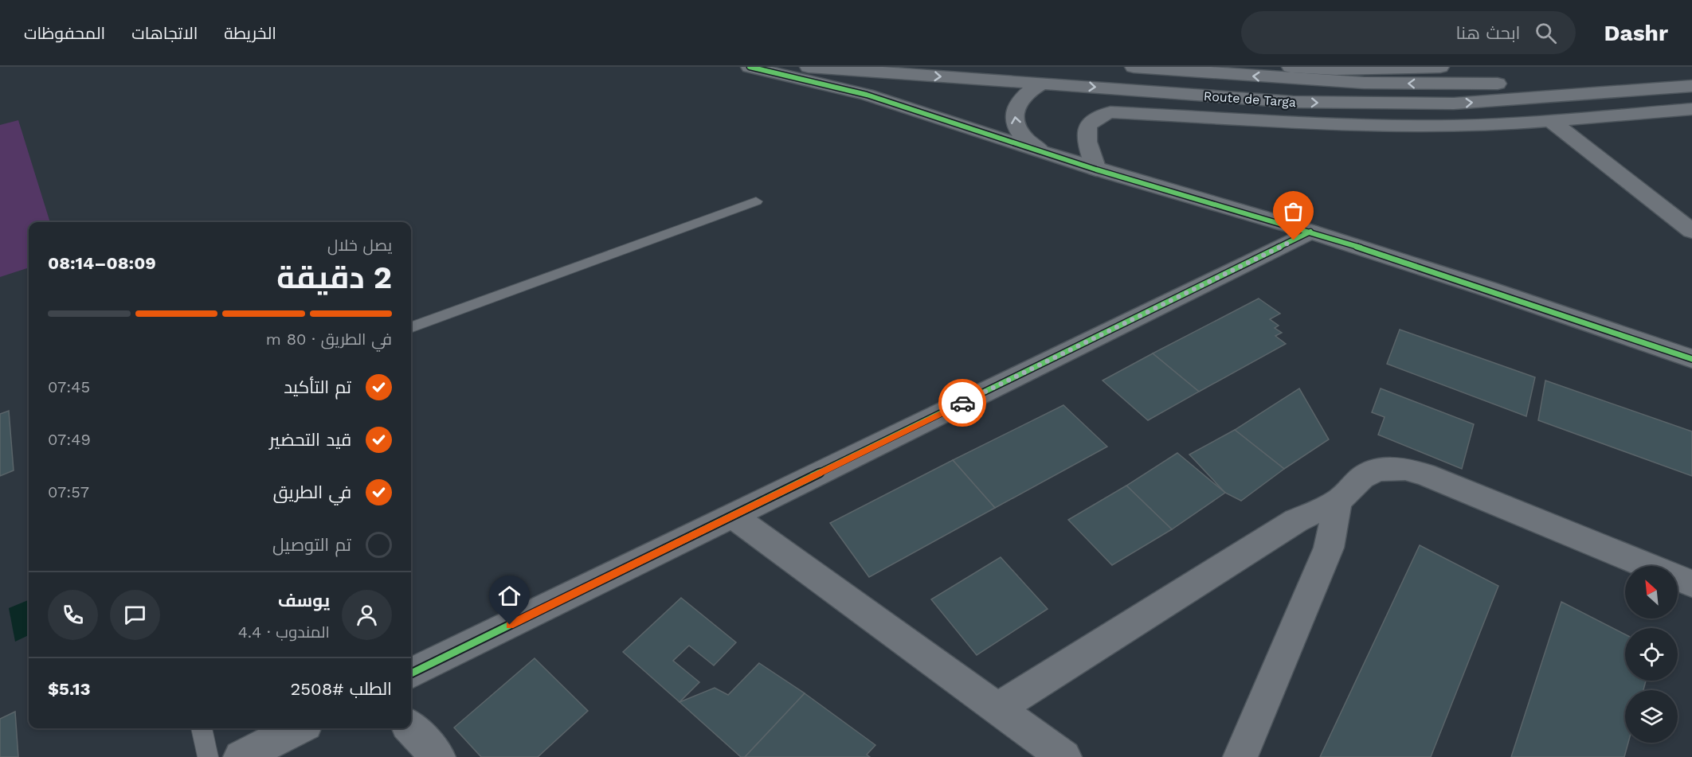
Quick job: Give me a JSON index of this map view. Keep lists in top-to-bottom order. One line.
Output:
{"streets":{"street":["Route de Targa"]},"north":"top left","page":{"header":"Dashr","search":"ابحث هنا","nav":["الخريطة","الاتجاهات","المحفوظات"],"heading":["2 دقيقة","يصل خلال","08:09–08:14"],"panel":["يوسف","المندوب · 4.4","الطلب #2508","$5.13"],"bar":"في الطريق · 80 m","list":[["تم التأكيد","07:45"],["قيد التحضير","07:49"],["في الطريق","07:57"],"تم التوصيل"]}}
